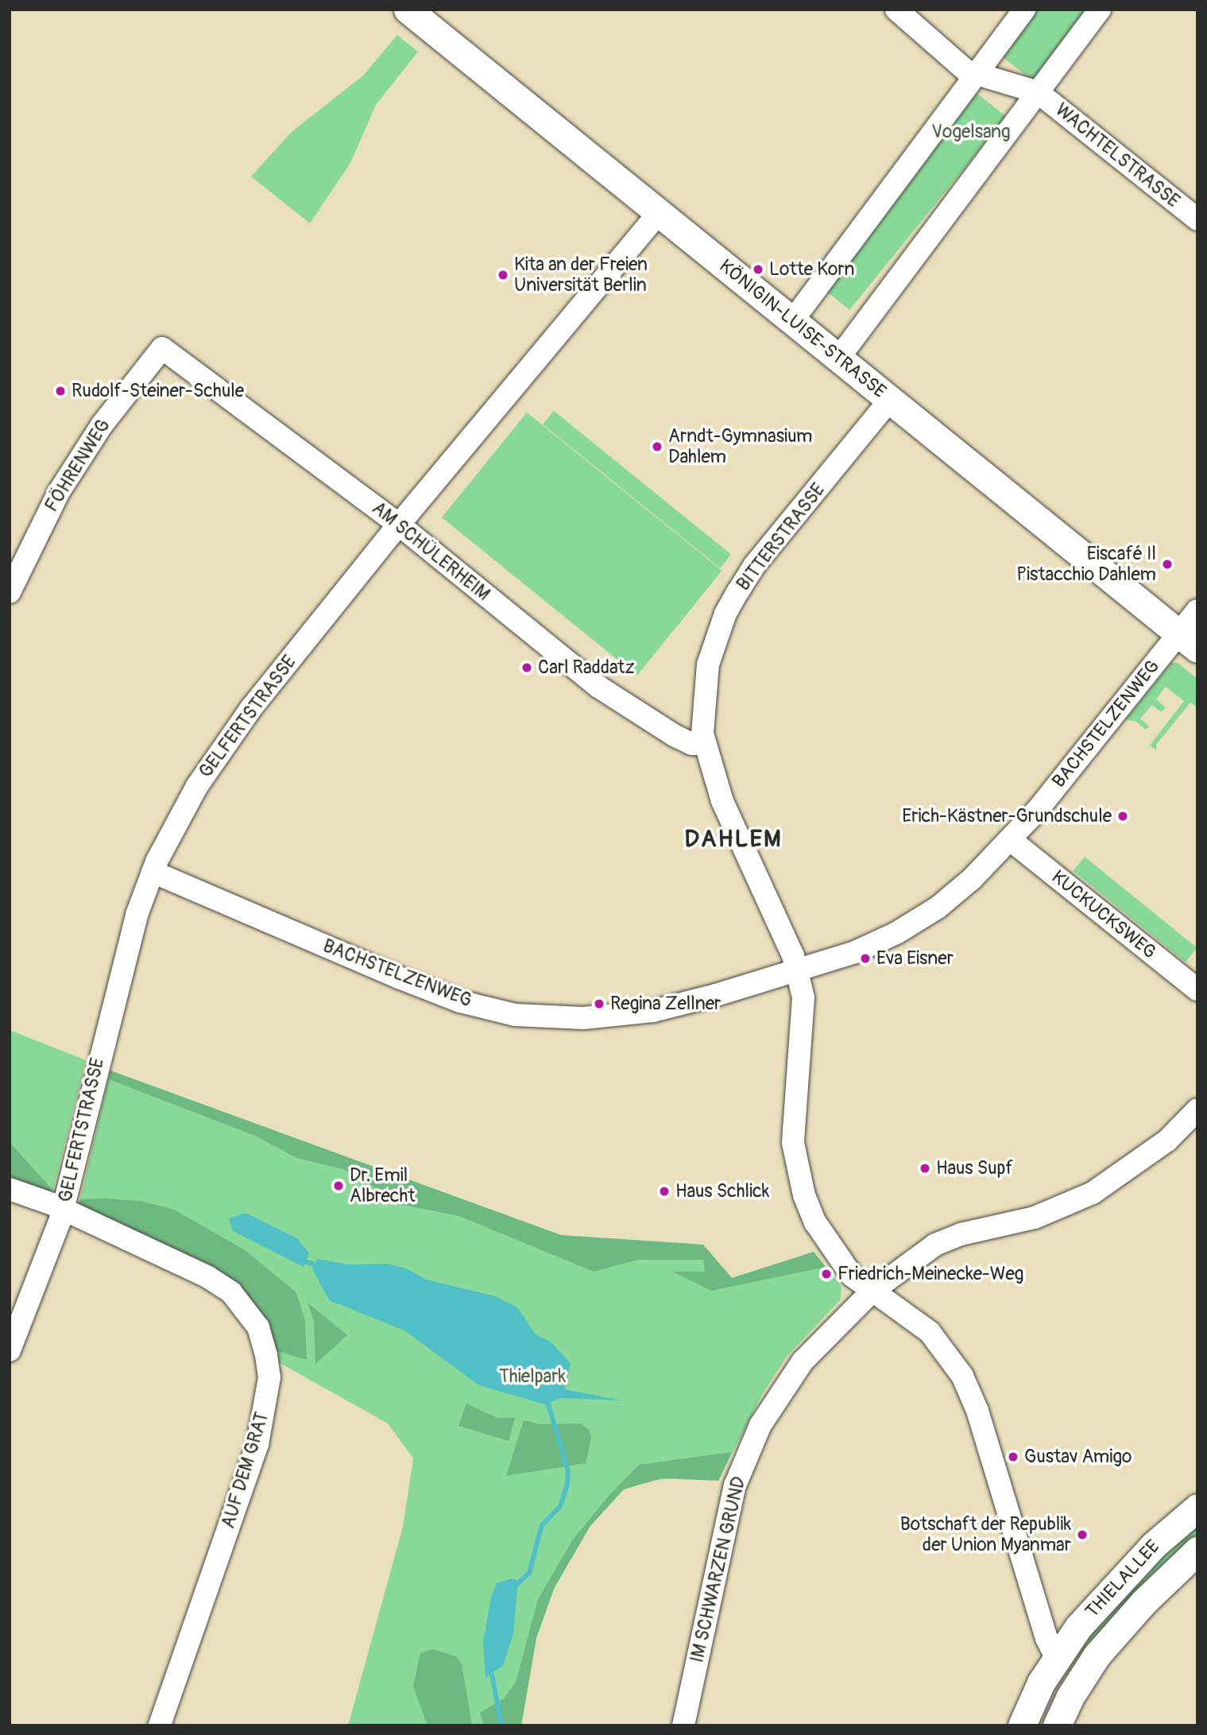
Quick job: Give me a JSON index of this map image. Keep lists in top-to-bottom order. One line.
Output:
{"streets":{"main road":["KÖNIGIN-LUISE-STRASSE","THIELALLEE"],"street":["WACHTELSTRASSE","FÖHRENWEG","BITTERSTRASSE","AM SCHÜLERHEIM","GELFERTSTRASSE","BACHSTELZENWEG","KUCKUCKSWEG","AUF DEM GRAT","IM SCHWARZEN GRUND"]},"crossings":[["KÖNIGIN-LUISE-STRASSE","BITTERSTRASSE"],["KÖNIGIN-LUISE-STRASSE","GELFERTSTRASSE"],["KÖNIGIN-LUISE-STRASSE","BACHSTELZENWEG"],["FÖHRENWEG","AM SCHÜLERHEIM"],["BITTERSTRASSE","AM SCHÜLERHEIM"],["BITTERSTRASSE","BACHSTELZENWEG"],["BITTERSTRASSE","IM SCHWARZEN GRUND"],["BITTERSTRASSE","THIELALLEE"],["AM SCHÜLERHEIM","GELFERTSTRASSE"],["GELFERTSTRASSE","BACHSTELZENWEG"],["GELFERTSTRASSE","AUF DEM GRAT"],["BACHSTELZENWEG","KUCKUCKSWEG"]],"districts":["DAHLEM"],"parks":["Vogelsang","Thielpark"],"places":["Lotte Korn","Kita an der Freien Universität Berlin","Rudolf-Steiner-Schule","Arndt-Gymnasium Dahlem","Eiscafé Il Pistacchio Dahlem","Carl Raddatz","Erich-Kästner-Grundschule","Eva Eisner","Regina Zellner","Haus Supf","Dr. Emil Albrecht","Haus Schlick","Friedrich-Meinecke-Weg","Gustav Amigo","Botschaft der Republik der Union Myanmar"]}
